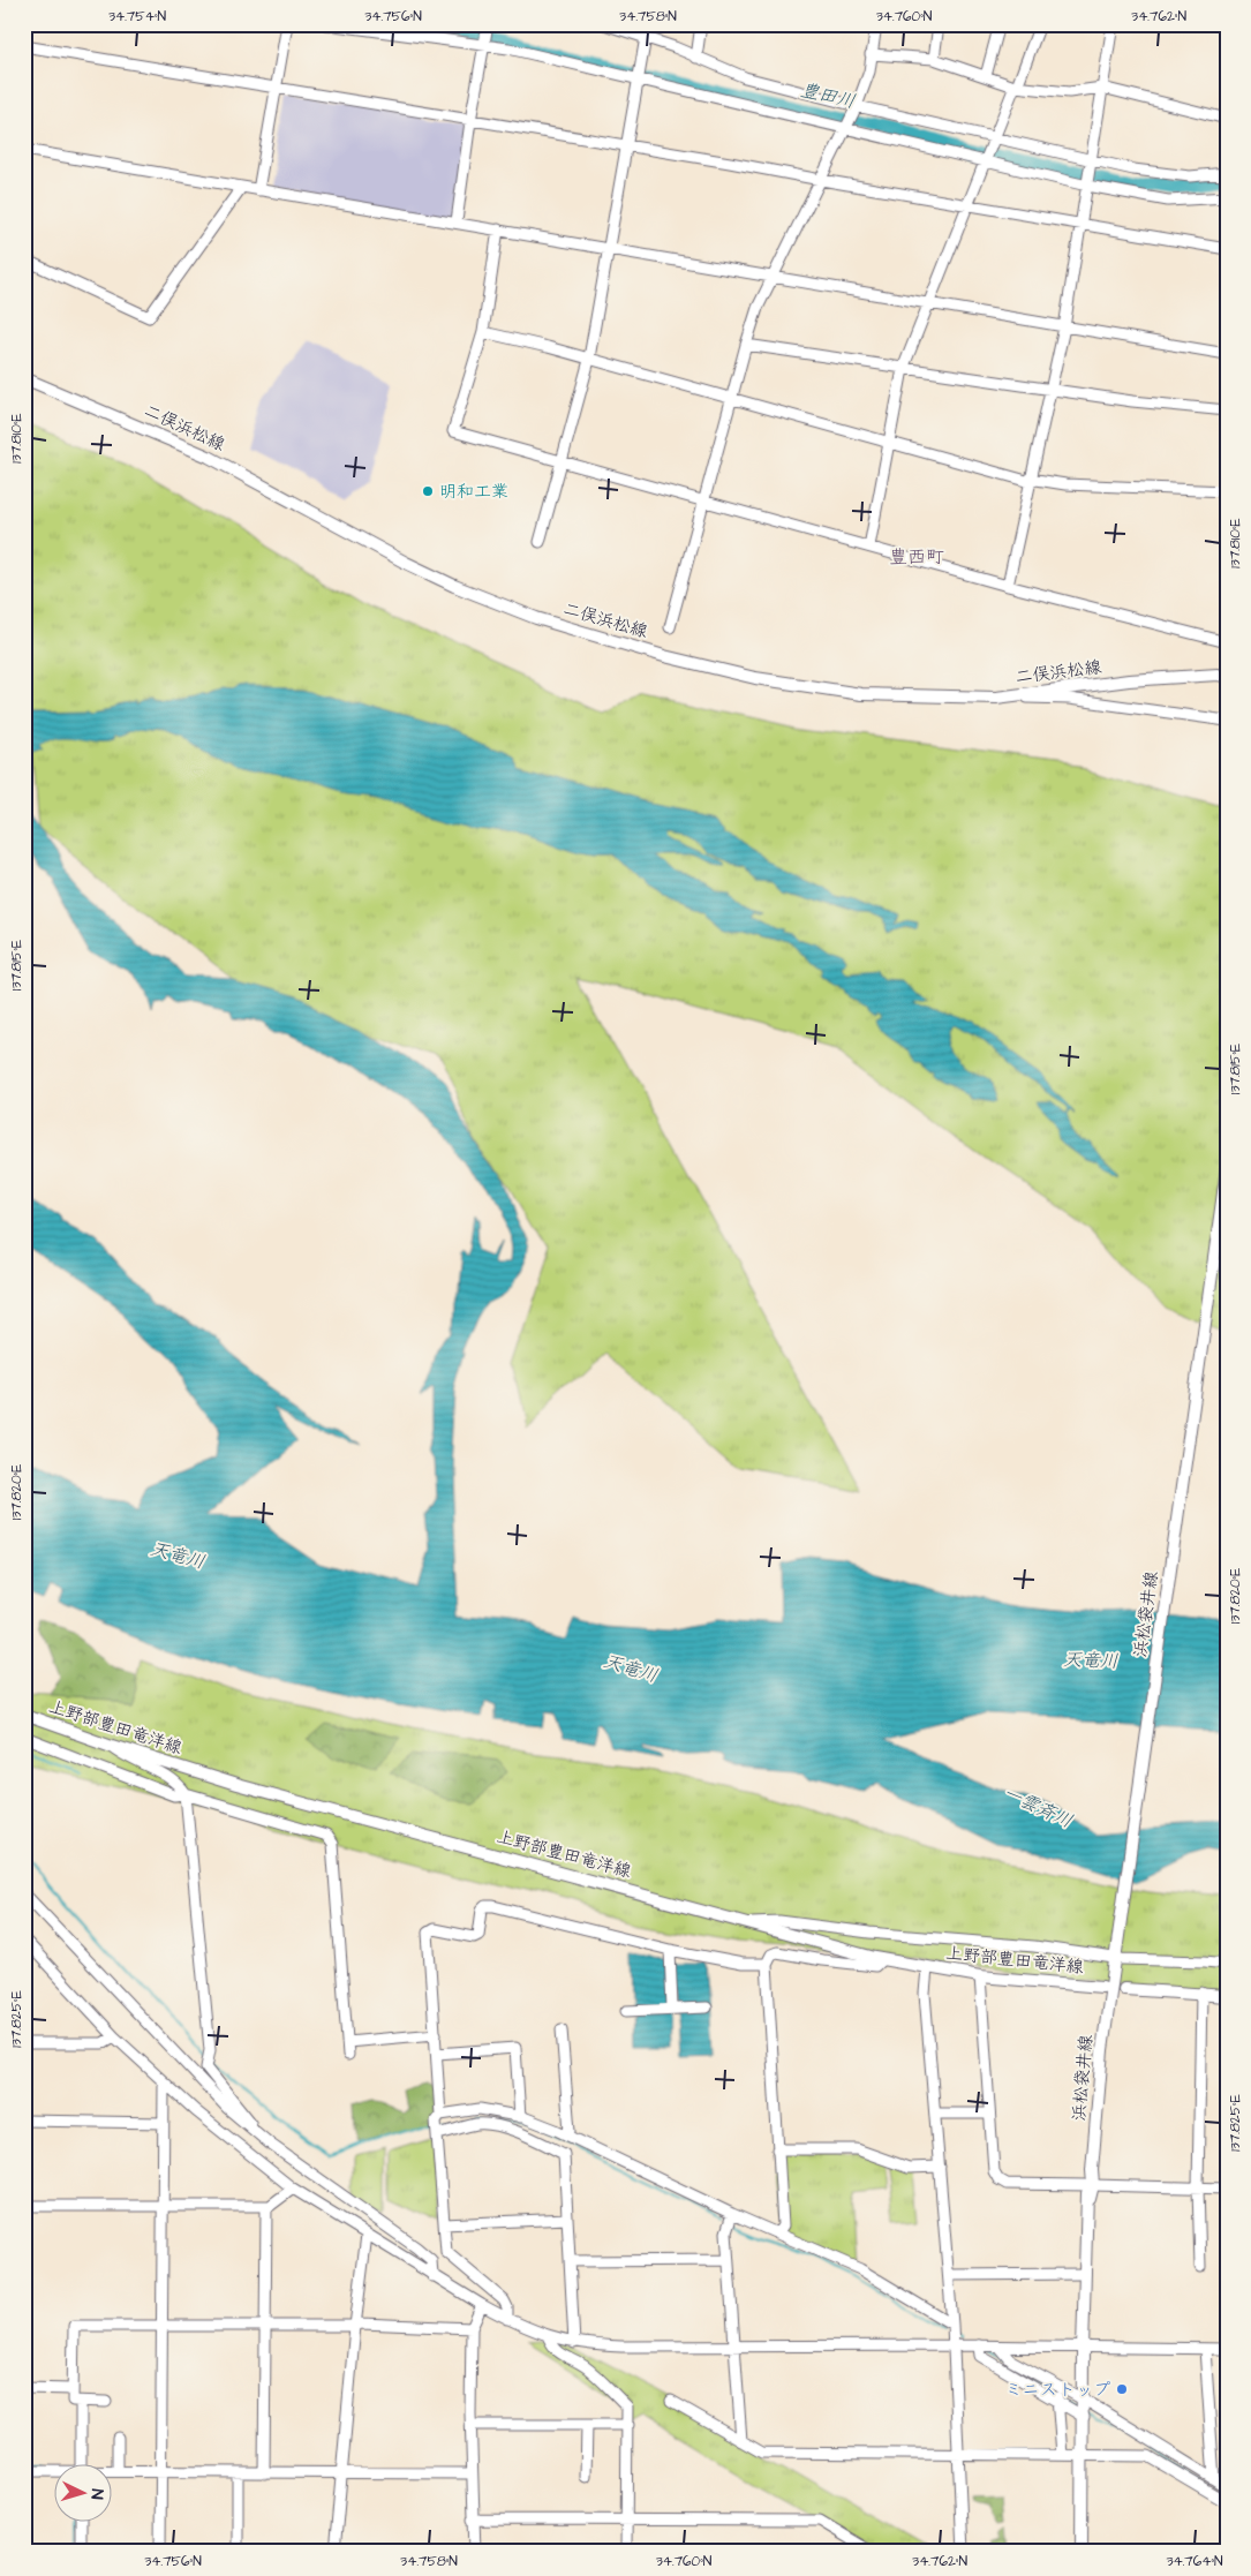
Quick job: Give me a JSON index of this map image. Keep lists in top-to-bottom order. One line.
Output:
{"streets":{"main road":["二俣浜松線","浜松袋井線","上野部豊田竜洋線"]},"districts":["豊西町"],"water":["豊田川","天竜川","一雲斉川"],"places":["明和工業","ミニストップ"],"north":"right","coordinates":["34.754°N","34.756°N","34.758°N","34.760°N","34.762°N","137.810°E","137.815°E","137.820°E","137.825°E","34.764°N"]}
